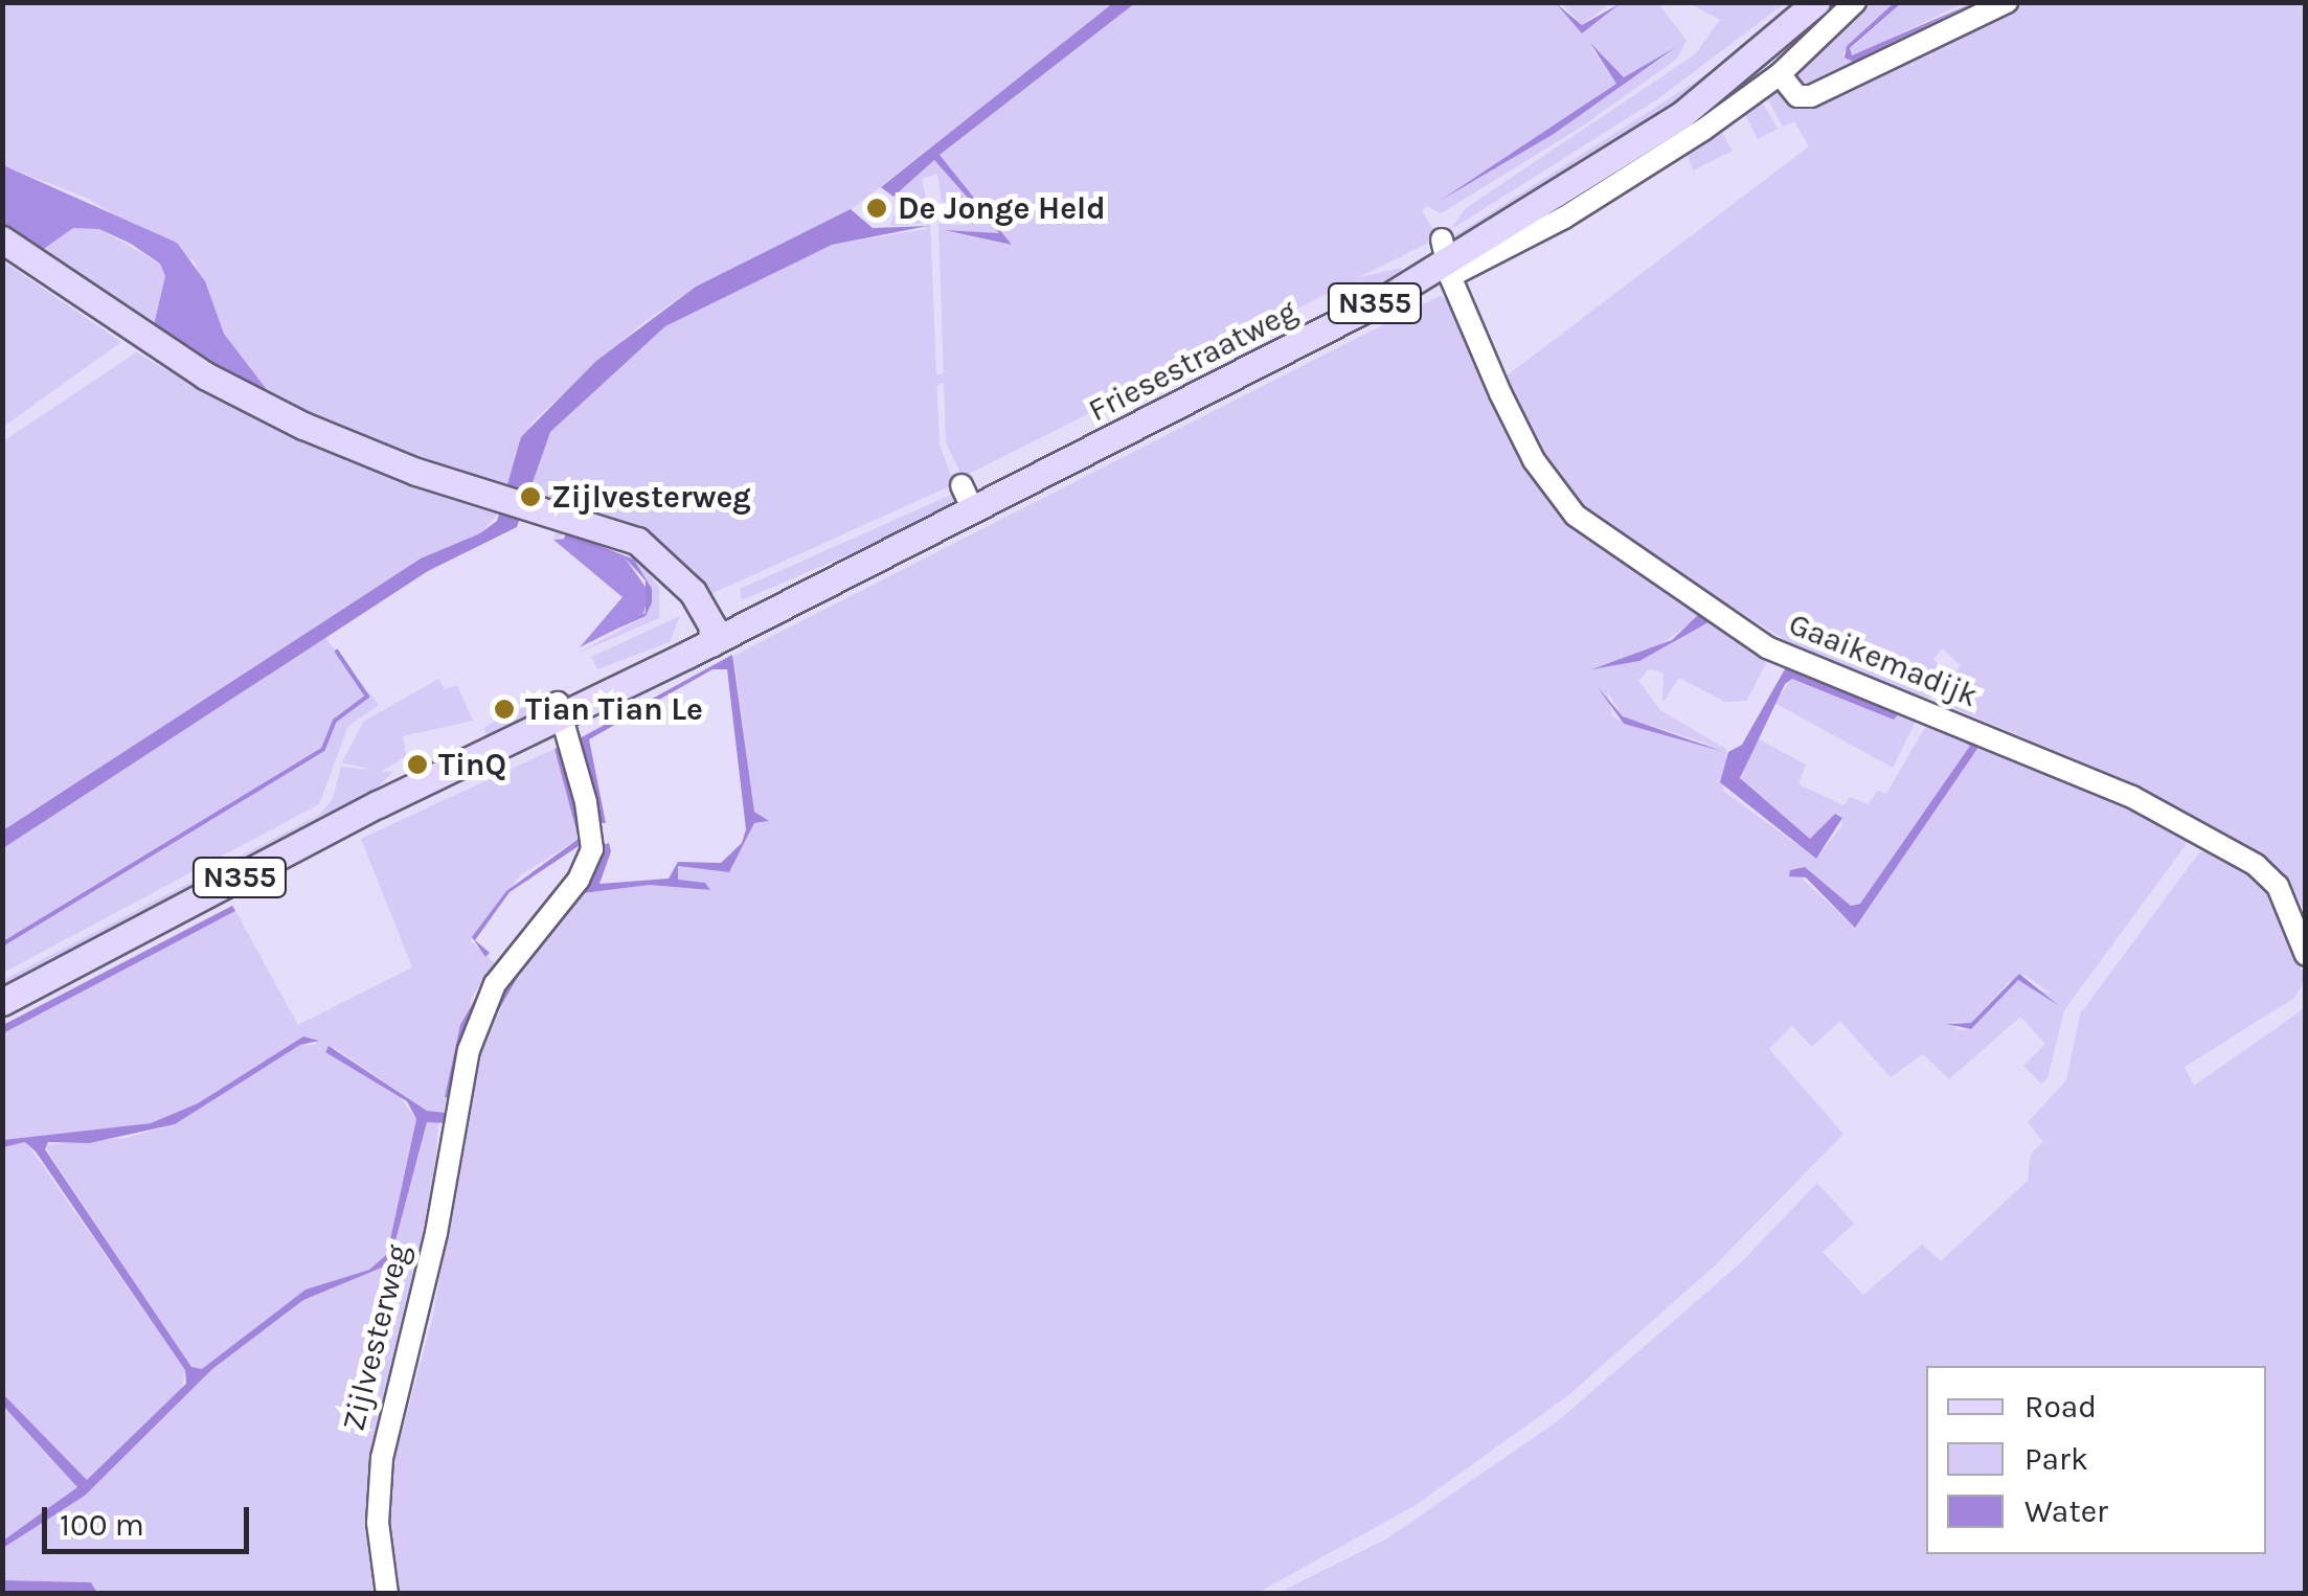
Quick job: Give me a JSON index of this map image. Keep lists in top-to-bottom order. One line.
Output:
{"streets":{"main road":["N355","Friesestraatweg"],"street":["Gaaikemadijk","Zijlvesterweg"]},"crossings":[["Friesestraatweg","Gaaikemadijk"],["Friesestraatweg","Zijlvesterweg"]],"places":["De Jonge Held","Zijlvesterweg","Tian Tian Le","TinQ"],"legend":["Road","Park","Water"],"scale_bar":"100 m"}
